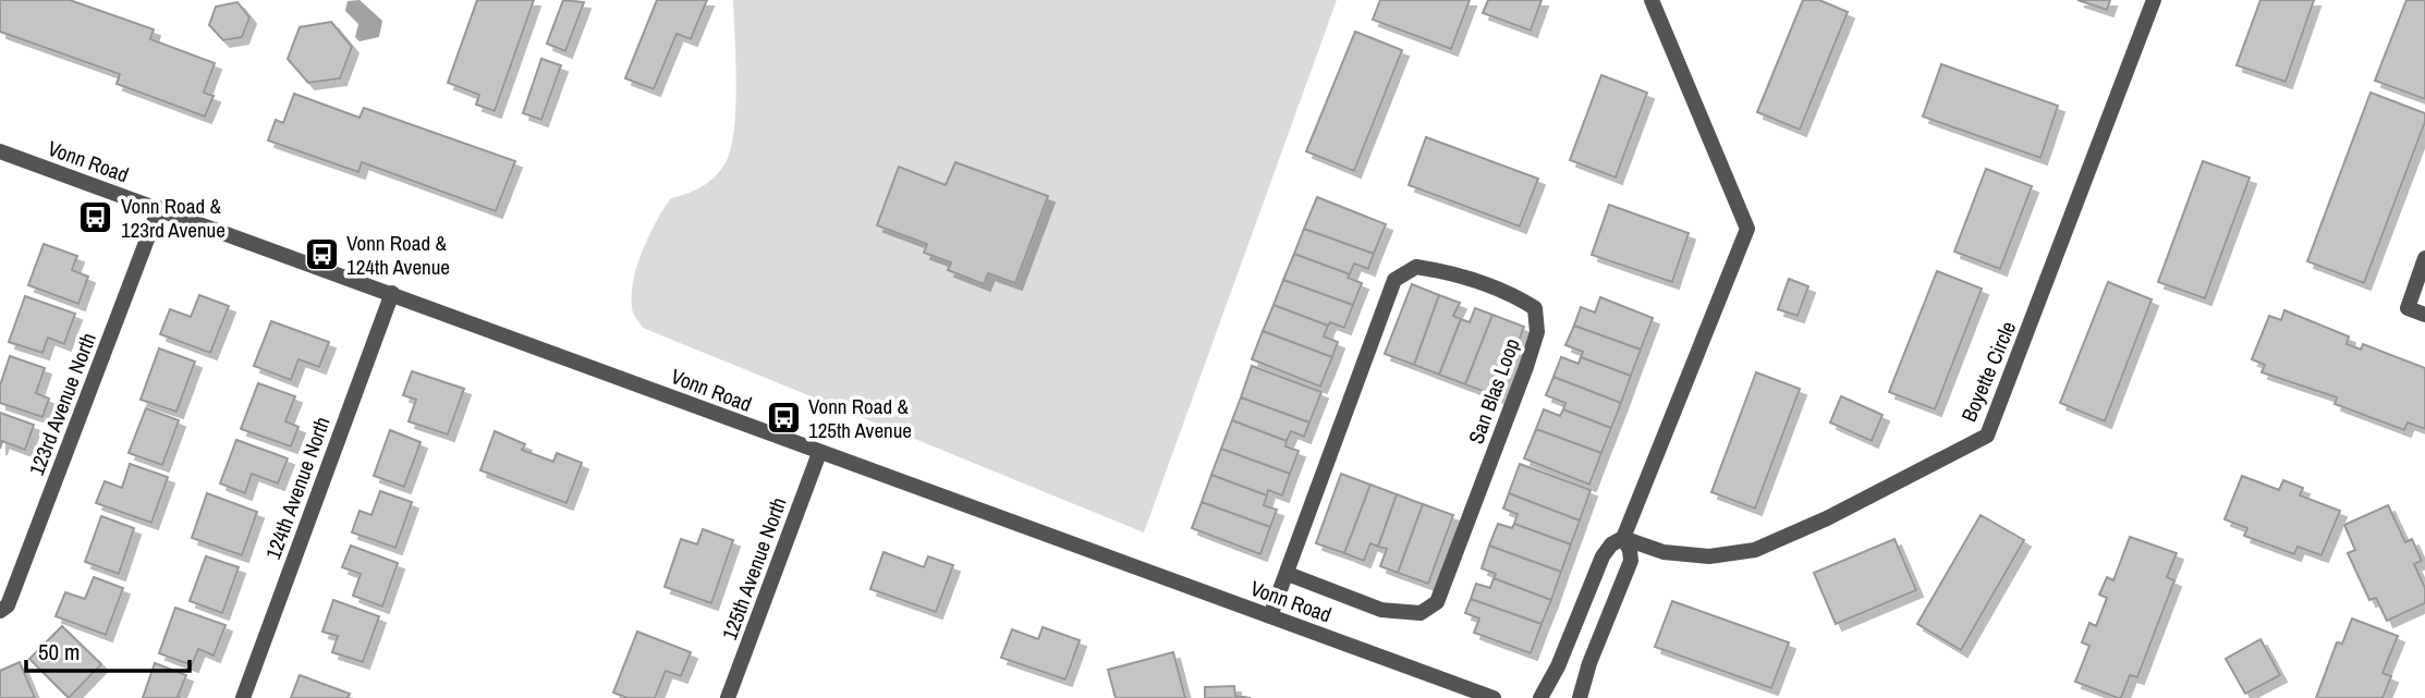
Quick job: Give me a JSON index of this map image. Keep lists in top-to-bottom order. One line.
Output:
{"streets":{"street":["Vonn Road","Boyette Circle","San Blas Loop","123rd Avenue North","124th Avenue North","125th Avenue North"]},"crossings":[["Vonn Road","San Blas Loop"],["Vonn Road","123rd Avenue North"],["Vonn Road","124th Avenue North"],["Vonn Road","125th Avenue North"]],"places":{"bus stop":["Vonn Road & 123rd Avenue","Vonn Road & 124th Avenue","Vonn Road & 125th Avenue"]},"scale_bar":"50 m"}
